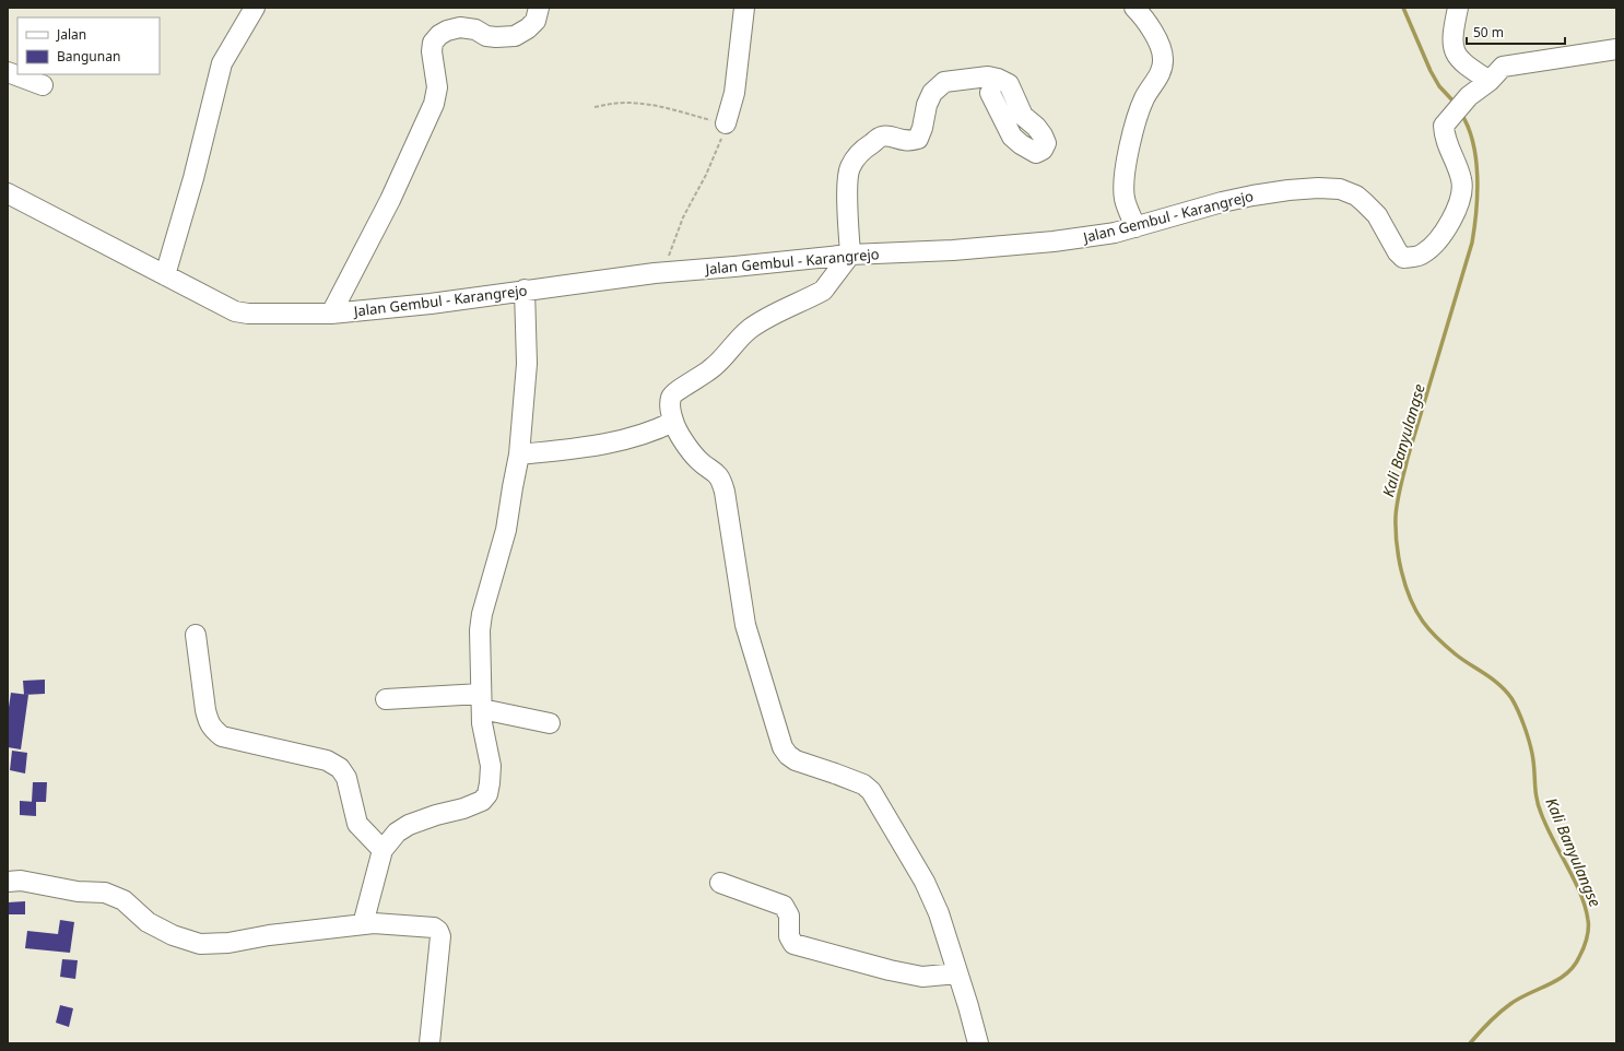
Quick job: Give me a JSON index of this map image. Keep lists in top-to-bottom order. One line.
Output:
{"streets":{"street":["Jalan Gembul - Karangrejo"]},"water":["Kali Banyulangse"],"legend":["Jalan","Bangunan"],"scale_bar":"50 m"}
